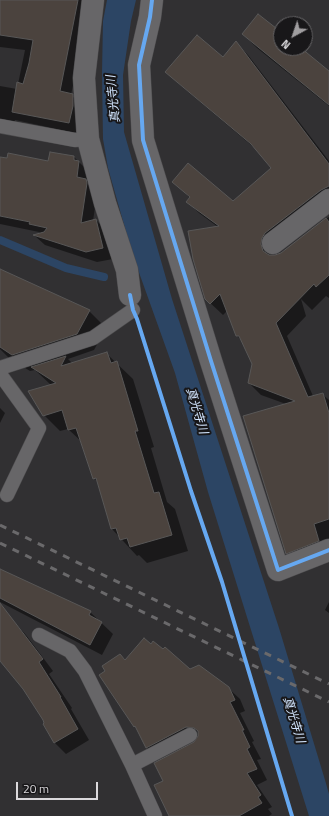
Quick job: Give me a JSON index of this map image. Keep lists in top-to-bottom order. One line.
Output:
{"water":["真光寺川"],"scale_bar":"20 m","north":"bottom left"}
